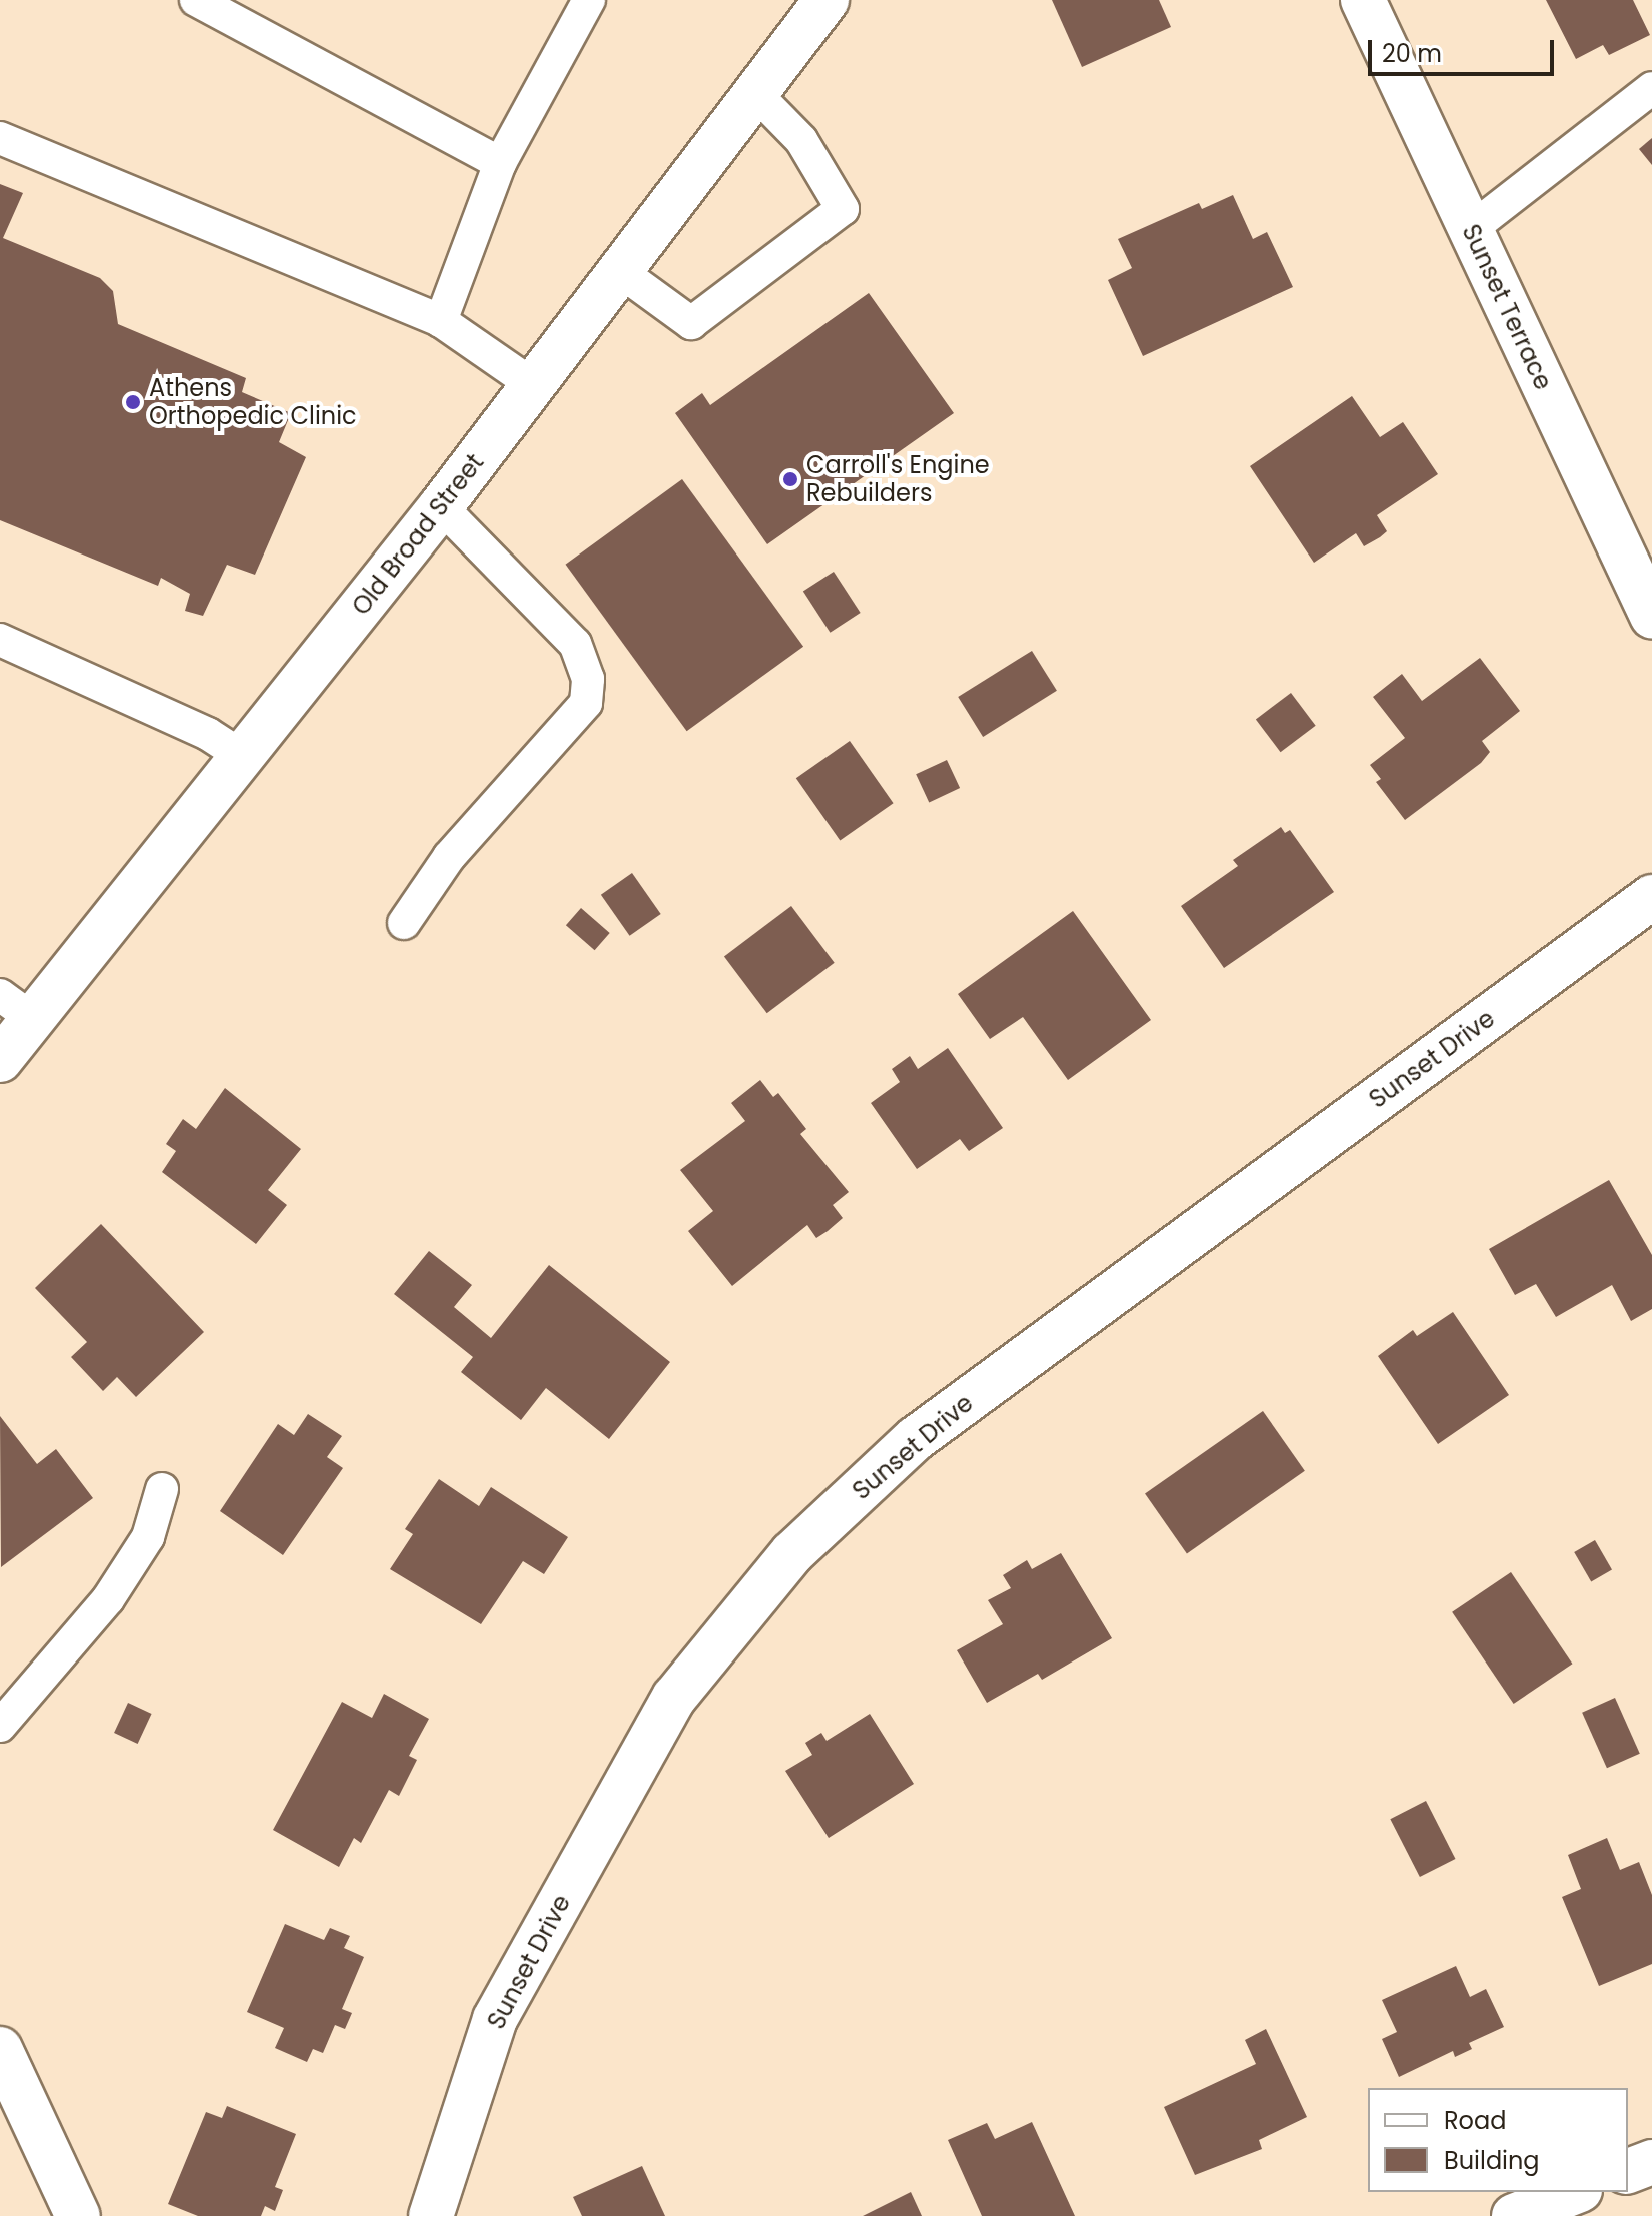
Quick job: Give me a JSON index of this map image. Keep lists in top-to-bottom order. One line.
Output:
{"streets":{"street":["Sunset Terrace","Old Broad Street","Sunset Drive"]},"places":["Athens Orthopedic Clinic","Carroll's Engine Rebuilders"],"legend":["Road","Building"],"scale_bar":"20 m"}
